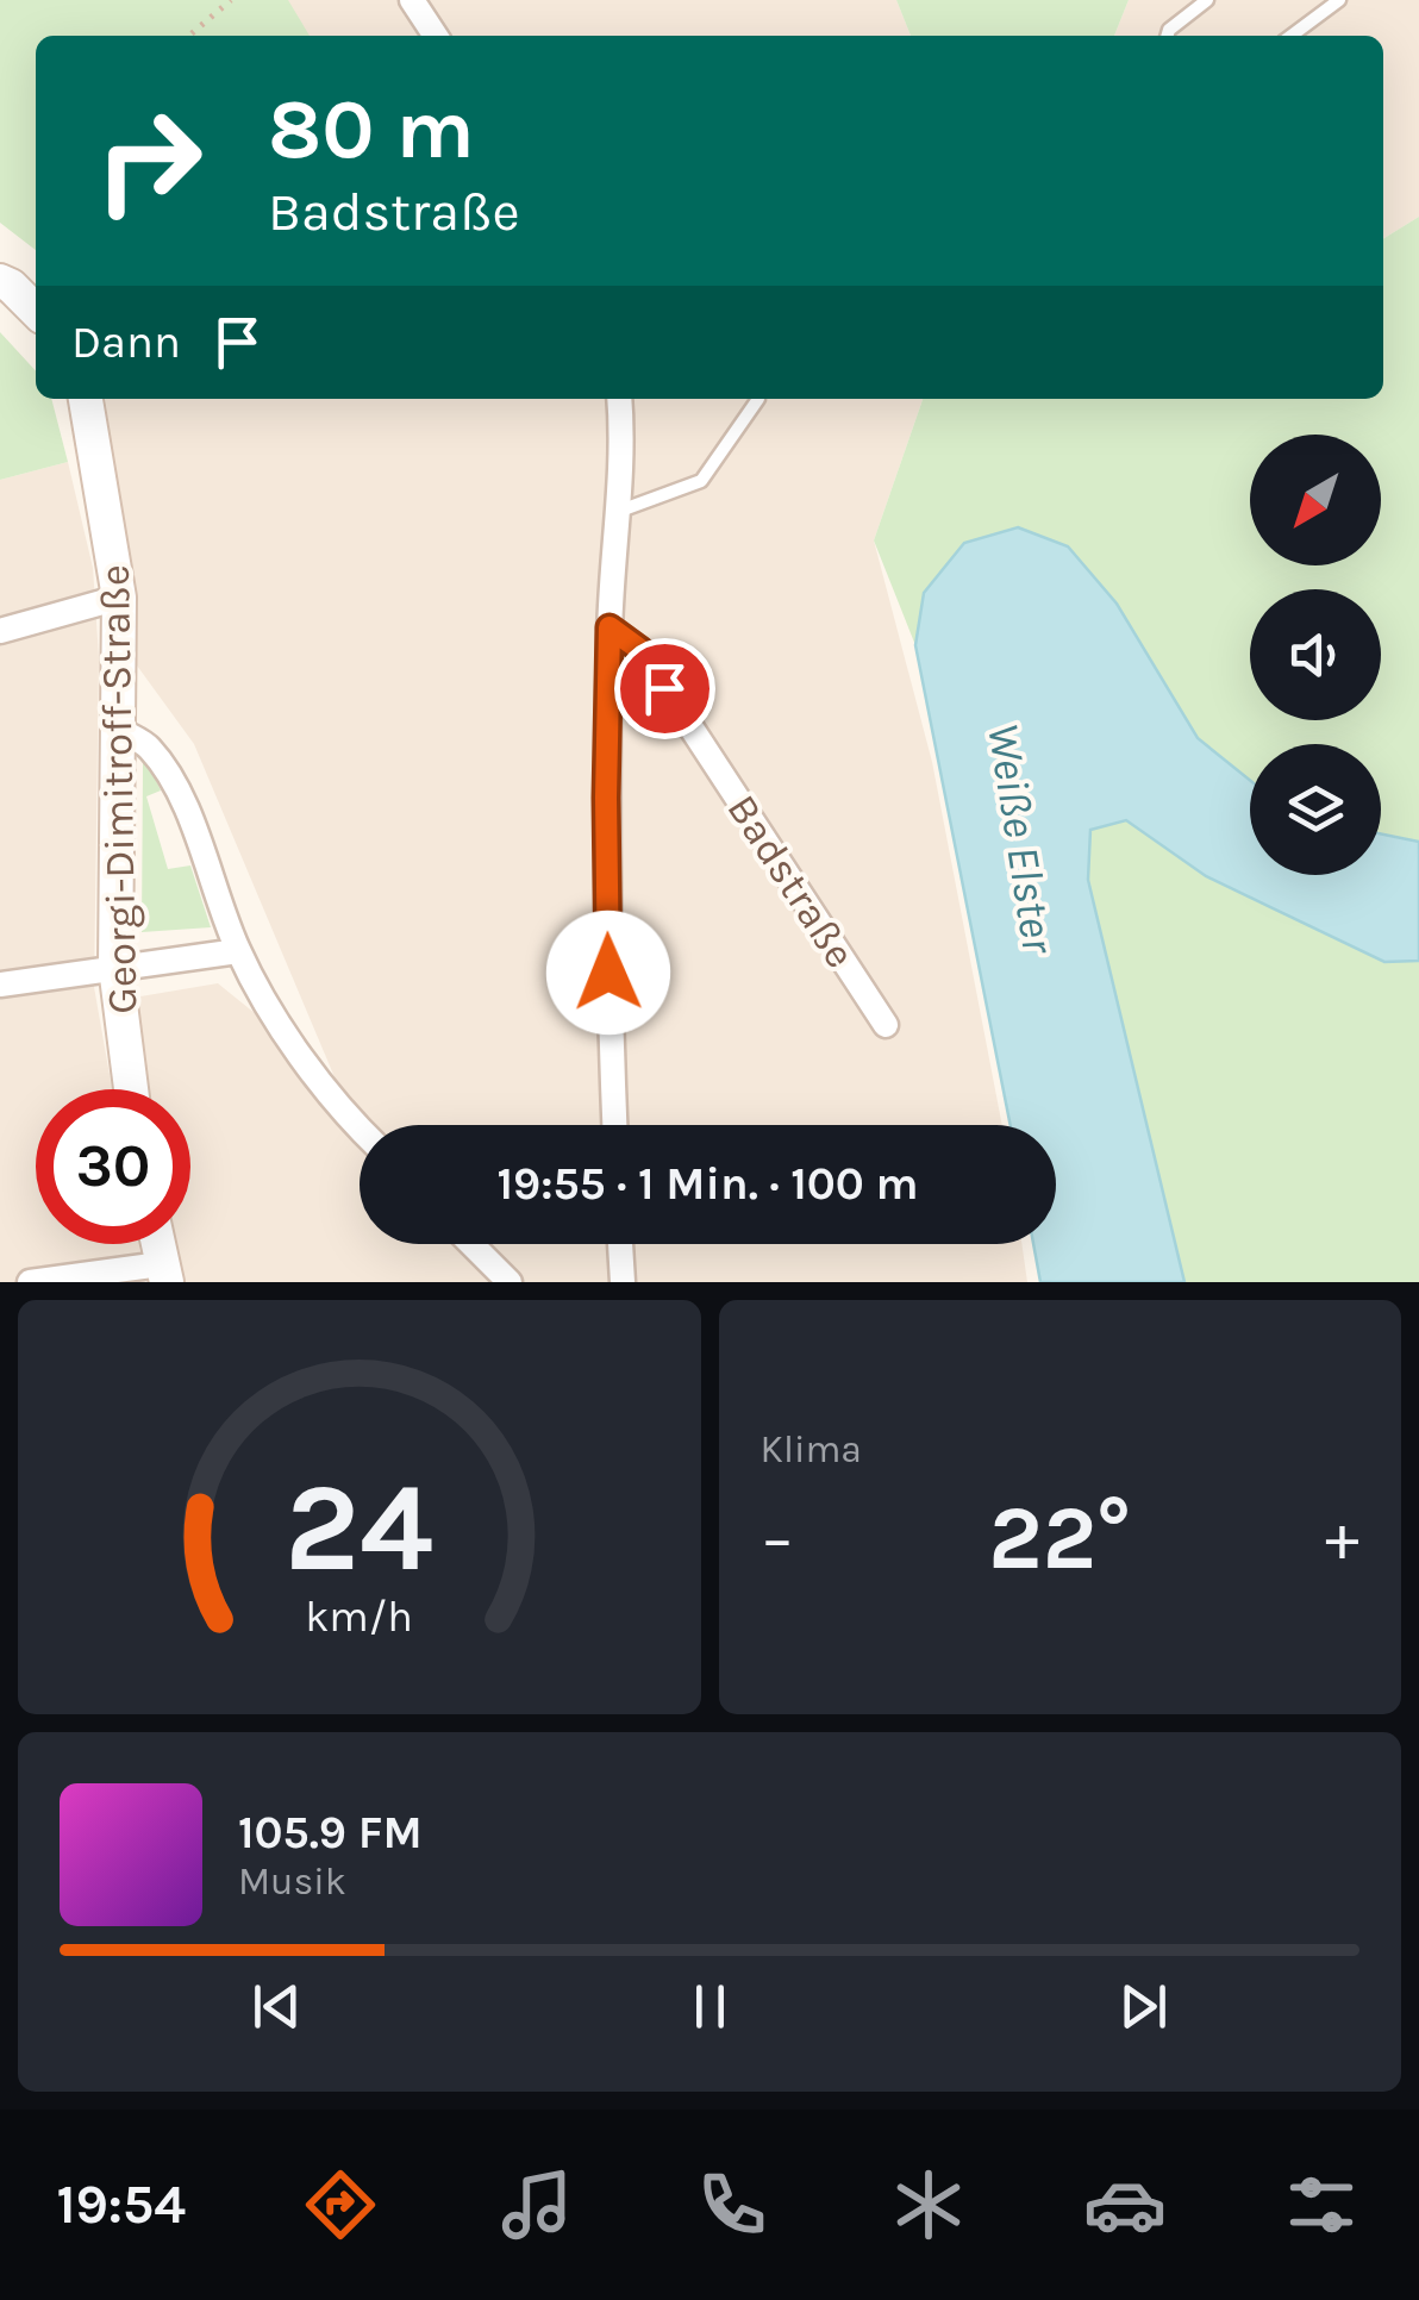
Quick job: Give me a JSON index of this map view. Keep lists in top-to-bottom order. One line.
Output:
{"streets":{"street":["Georgi-Dimitroff-Straße","Badstraße"]},"water":["Weiße Elster"],"north":"bottom left","page":{"turn":["80 m","Badstraße"],"then":"Dann","limit":"30","trip":"19:55 · 1 Min. · 100 m","tile":"Klima","heat":["−","22°","+"],"song":["105.9 FM","Musik"],"tabs":"19:54","gauge":["24","km/h"]}}
